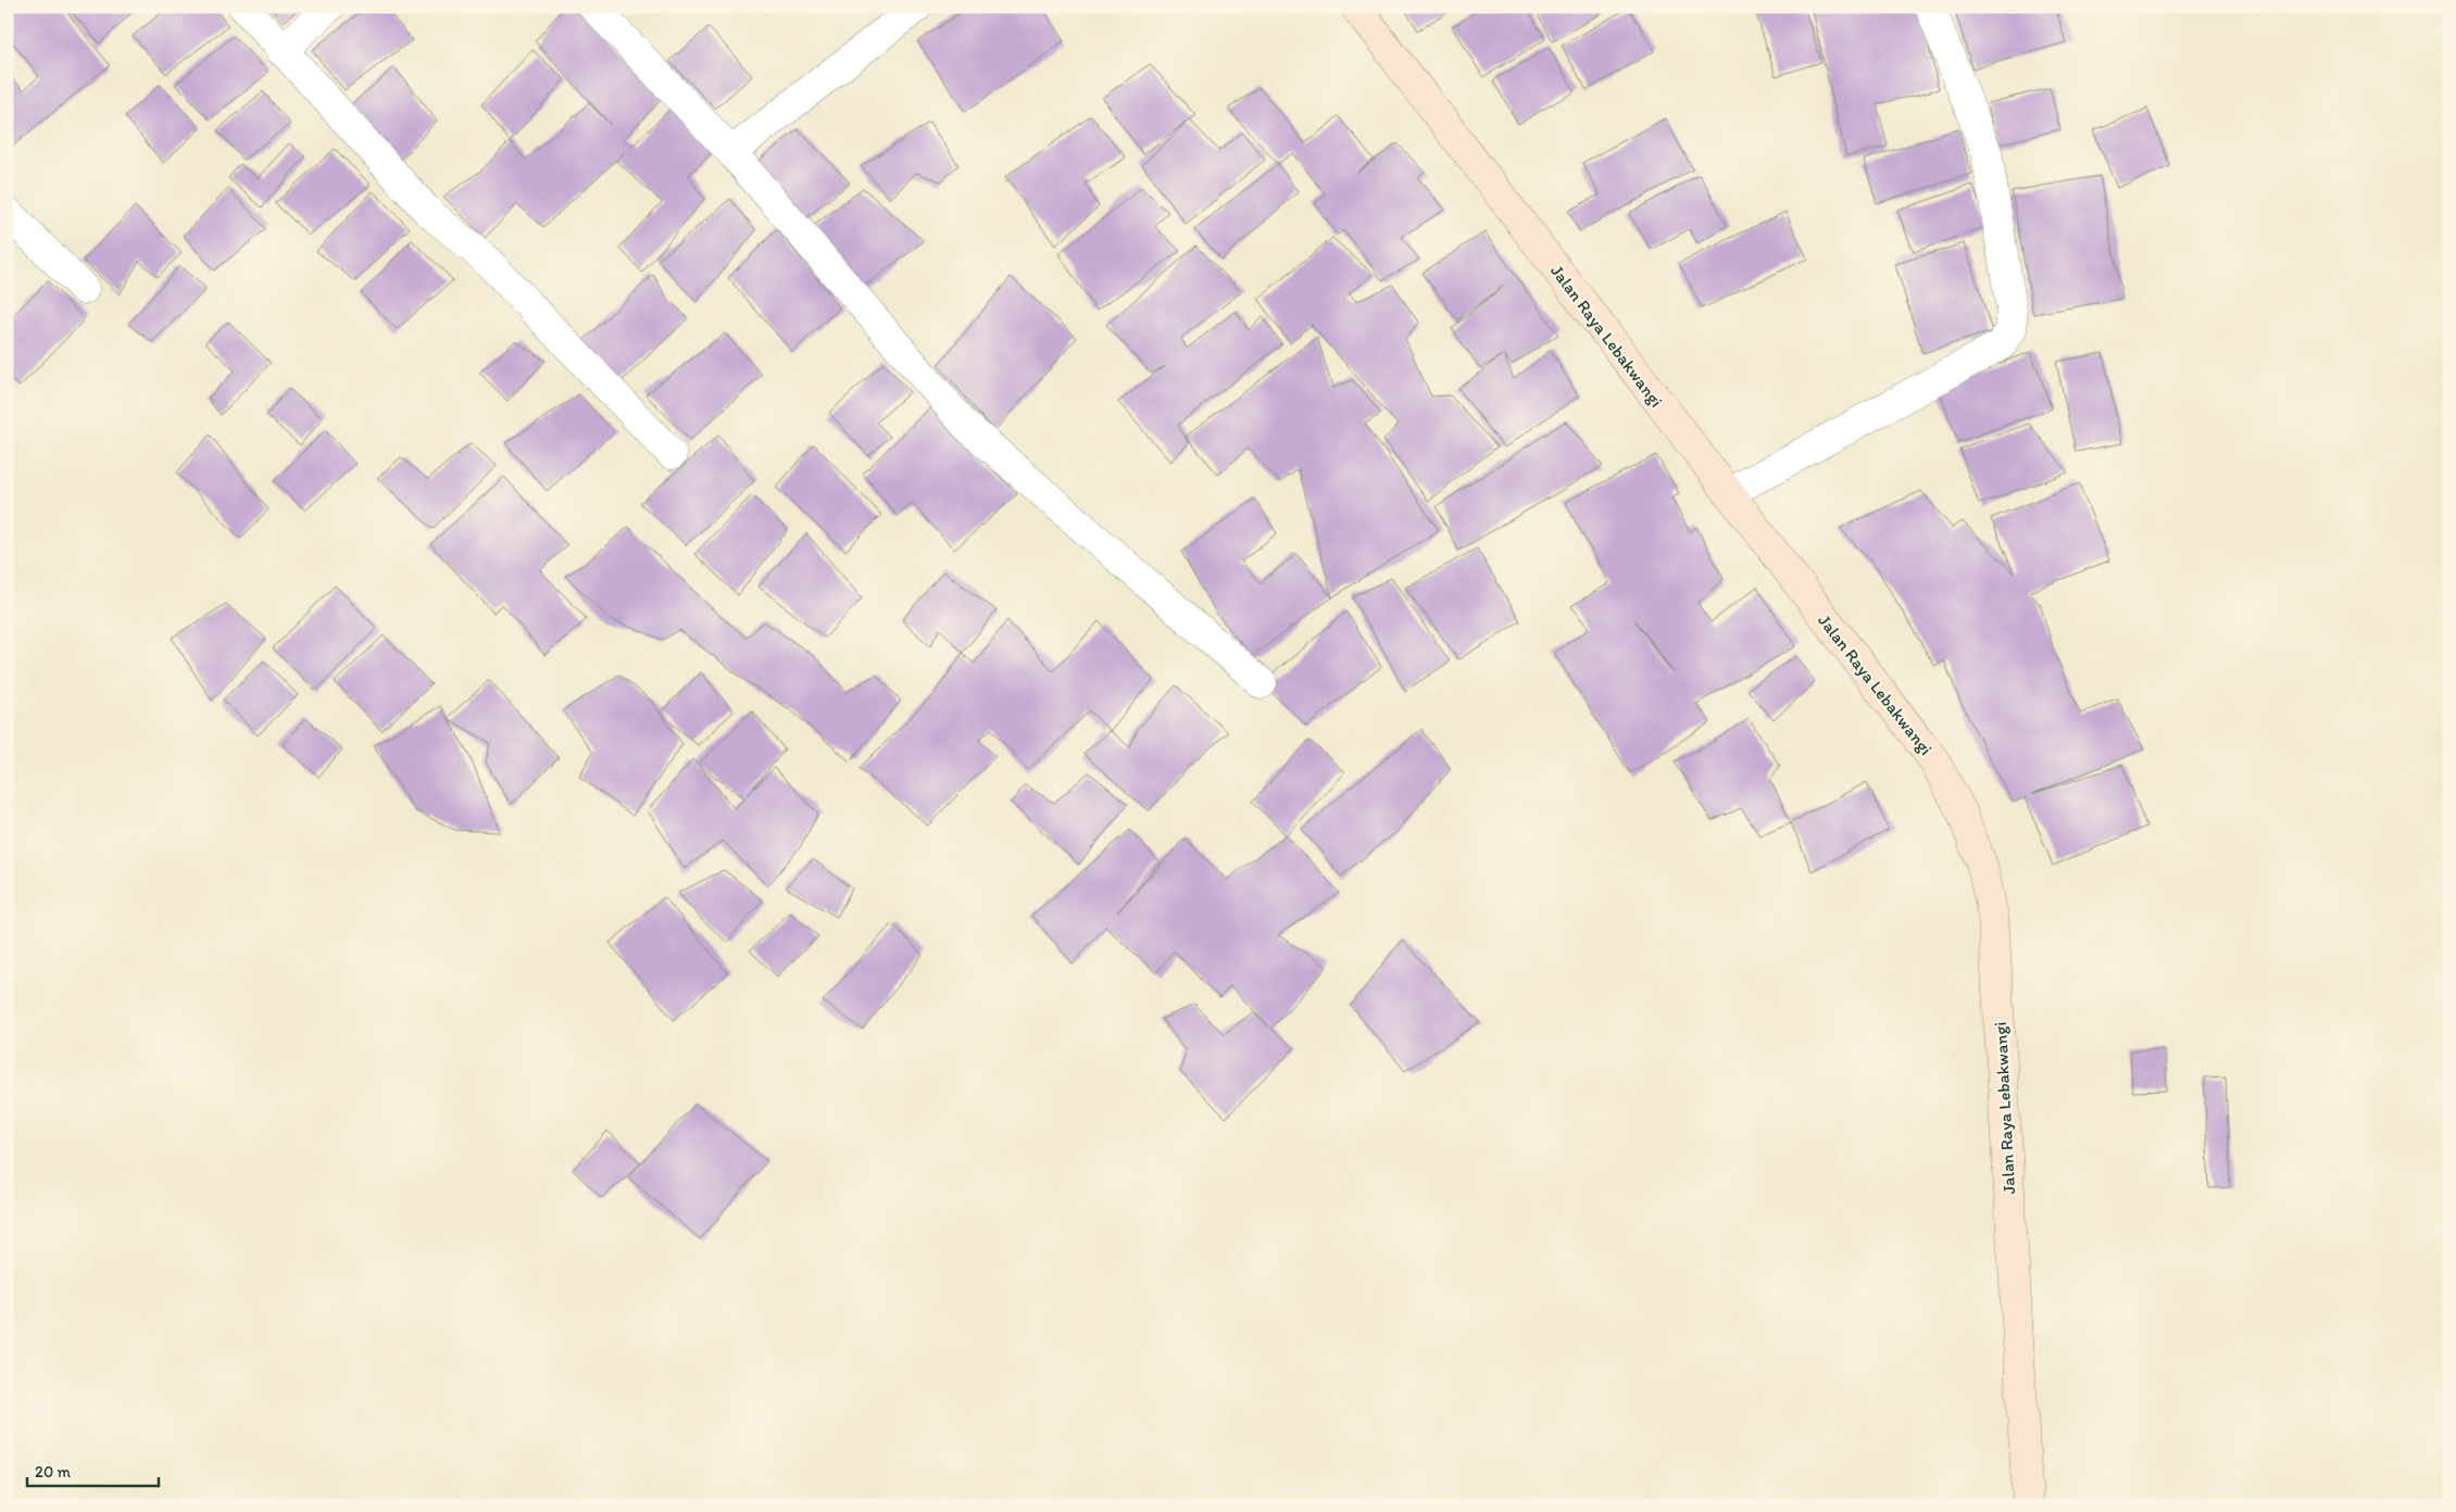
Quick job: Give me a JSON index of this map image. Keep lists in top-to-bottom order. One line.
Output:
{"streets":{"main road":["Jalan Raya Lebakwangi"]},"scale_bar":"20 m"}
